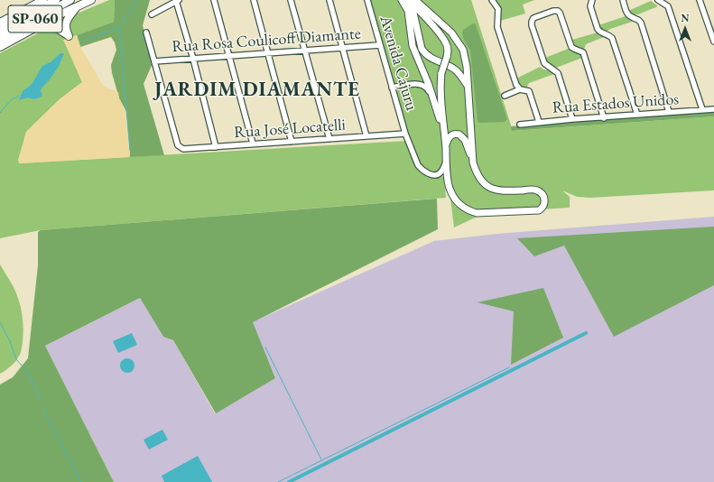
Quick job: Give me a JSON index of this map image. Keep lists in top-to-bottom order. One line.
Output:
{"streets":{"highway":["SP-060"],"street":["Rua Rosa Coulicoff Diamante","Avenida Cajuru","Rua Estados Unidos","Rua José Locatelli"]},"crossings":[["Rua Rosa Coulicoff Diamante","Avenida Cajuru"],["Rua Rosa Coulicoff Diamante","Rua José Locatelli"],["Avenida Cajuru","Rua José Locatelli"]],"districts":["JARDIM DIAMANTE"],"north":"top"}
